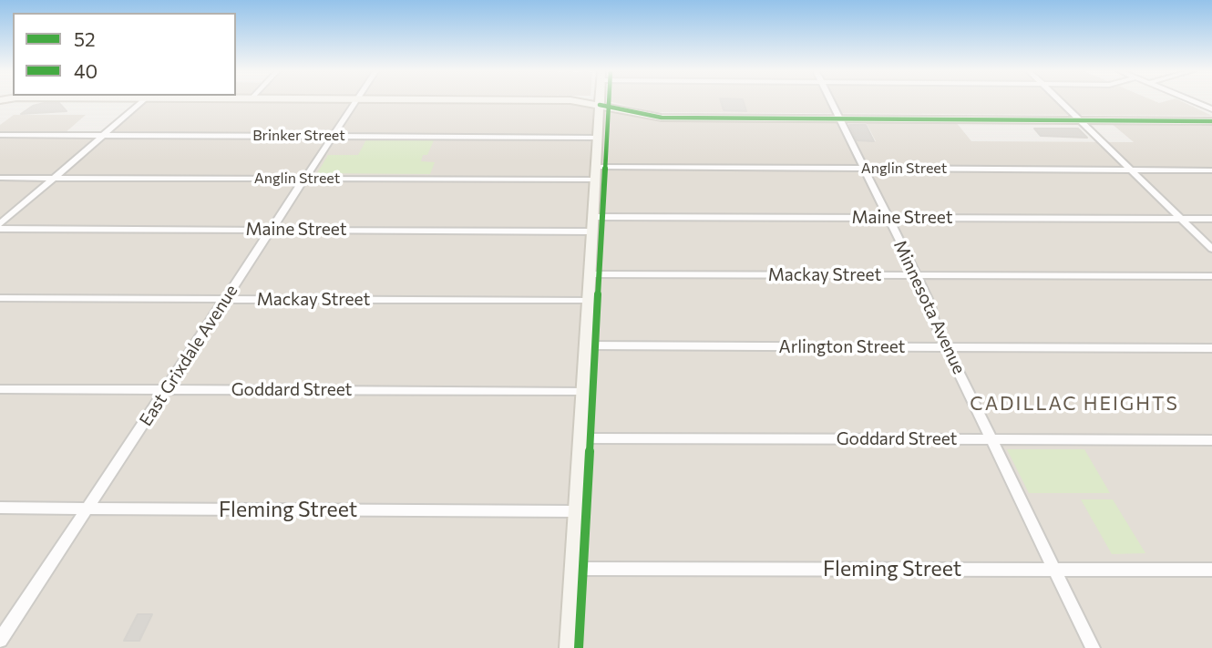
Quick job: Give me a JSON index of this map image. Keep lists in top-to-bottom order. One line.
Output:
{"streets":{"street":["Brinker Street","Anglin Street","Maine Street","Mackay Street","Minnesota Avenue","Arlington Street","East Grixdale Avenue","Goddard Street","Fleming Street"]},"crossings":[["Brinker Street","East Grixdale Avenue"],["Anglin Street","Minnesota Avenue"],["Anglin Street","East Grixdale Avenue"],["Maine Street","Minnesota Avenue"],["Maine Street","East Grixdale Avenue"],["Mackay Street","Minnesota Avenue"],["Mackay Street","East Grixdale Avenue"],["Minnesota Avenue","Arlington Street"],["Minnesota Avenue","Goddard Street"],["Minnesota Avenue","Fleming Street"],["East Grixdale Avenue","Goddard Street"],["East Grixdale Avenue","Fleming Street"]],"districts":["CADILLAC HEIGHTS"],"lines":["transit line 40","transit line 52"],"legend":["52","40"]}
